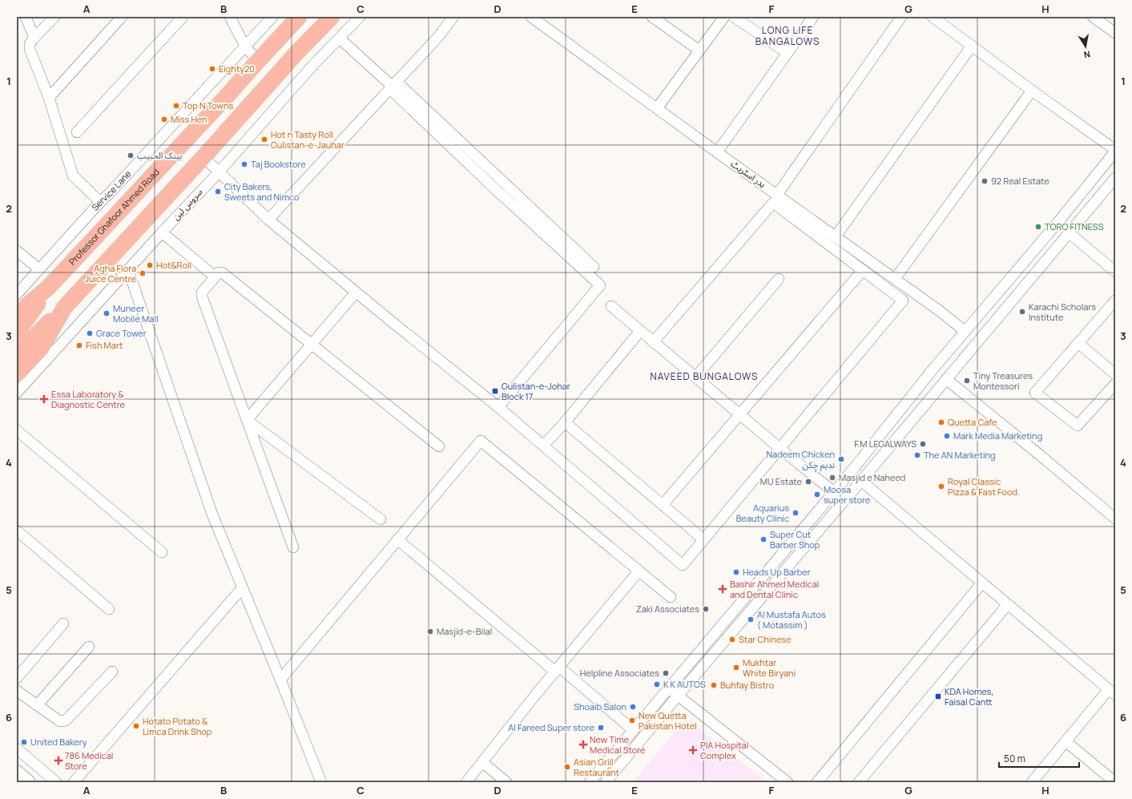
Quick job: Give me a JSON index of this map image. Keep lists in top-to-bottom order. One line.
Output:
{"streets":{"main road":["Professor Ghafoor Ahmed Road"],"street":["بدر اسٹریٹ","Service Lane","سروس لین"]},"districts":["LONG LIFE BANGALOWS","NAVEED BUNGALOWS"],"places":{"other":["Eighty20","Top N Towns","Miss Hen","Hot n Tasty Roll Gulistan-e-Jauhar","بينک الحبيب","Taj Bookstore","92 Real Estate","City Bakers, Sweets and Nimco","TORO FITNESS","Hot&Roll","Agha Flora Juice Centre","Karachi Scholars Institute","Muneer Mobile Mall","Grace Tower","Fish Mart","Tiny Treasures Montessori","Quetta Cafe","Mark Media Marketing","F.M LEGALWAYS","The AN Marketing","Nadeem Chicken ندیم چِکن","Masjid e Naheed","MU Estate","Royal Classic Pizza & Fast Food.","Moosa super store","Aquarius Beauty Clinic","Super Cut Barber Shop","Heads Up Barber","Zaki Associates","Al Mustafa Autos ( Motassim )","Masjid-e-Bilal","Star Chinese","Mukhtar White Biryani","Helpline Associates","K K AUTOS","Buhfay Bistro","Shoaib Salon","New Quetta Pakistan Hotel","Hotato Potato & Limca Drink Shop","Al Fareed Super store","United Bakery","Asian Grill Restaurant"],"transit":["Gulistan-e-Johar Block 17","KDA Homes, Faisal Cantt"],"health":["Essa Laboratory & Diagnostic Centre","Bashir Ahmed Medical and Dental Clinic","New Time Medical Store","PIA Hospital Complex","786 Medical Store"]},"scale_bar":"50 m","north":"bottom","grid":{"columns":["A","B","C","D","E","F","G","H"],"rows":["1","2","3","4","5","6"]}}
